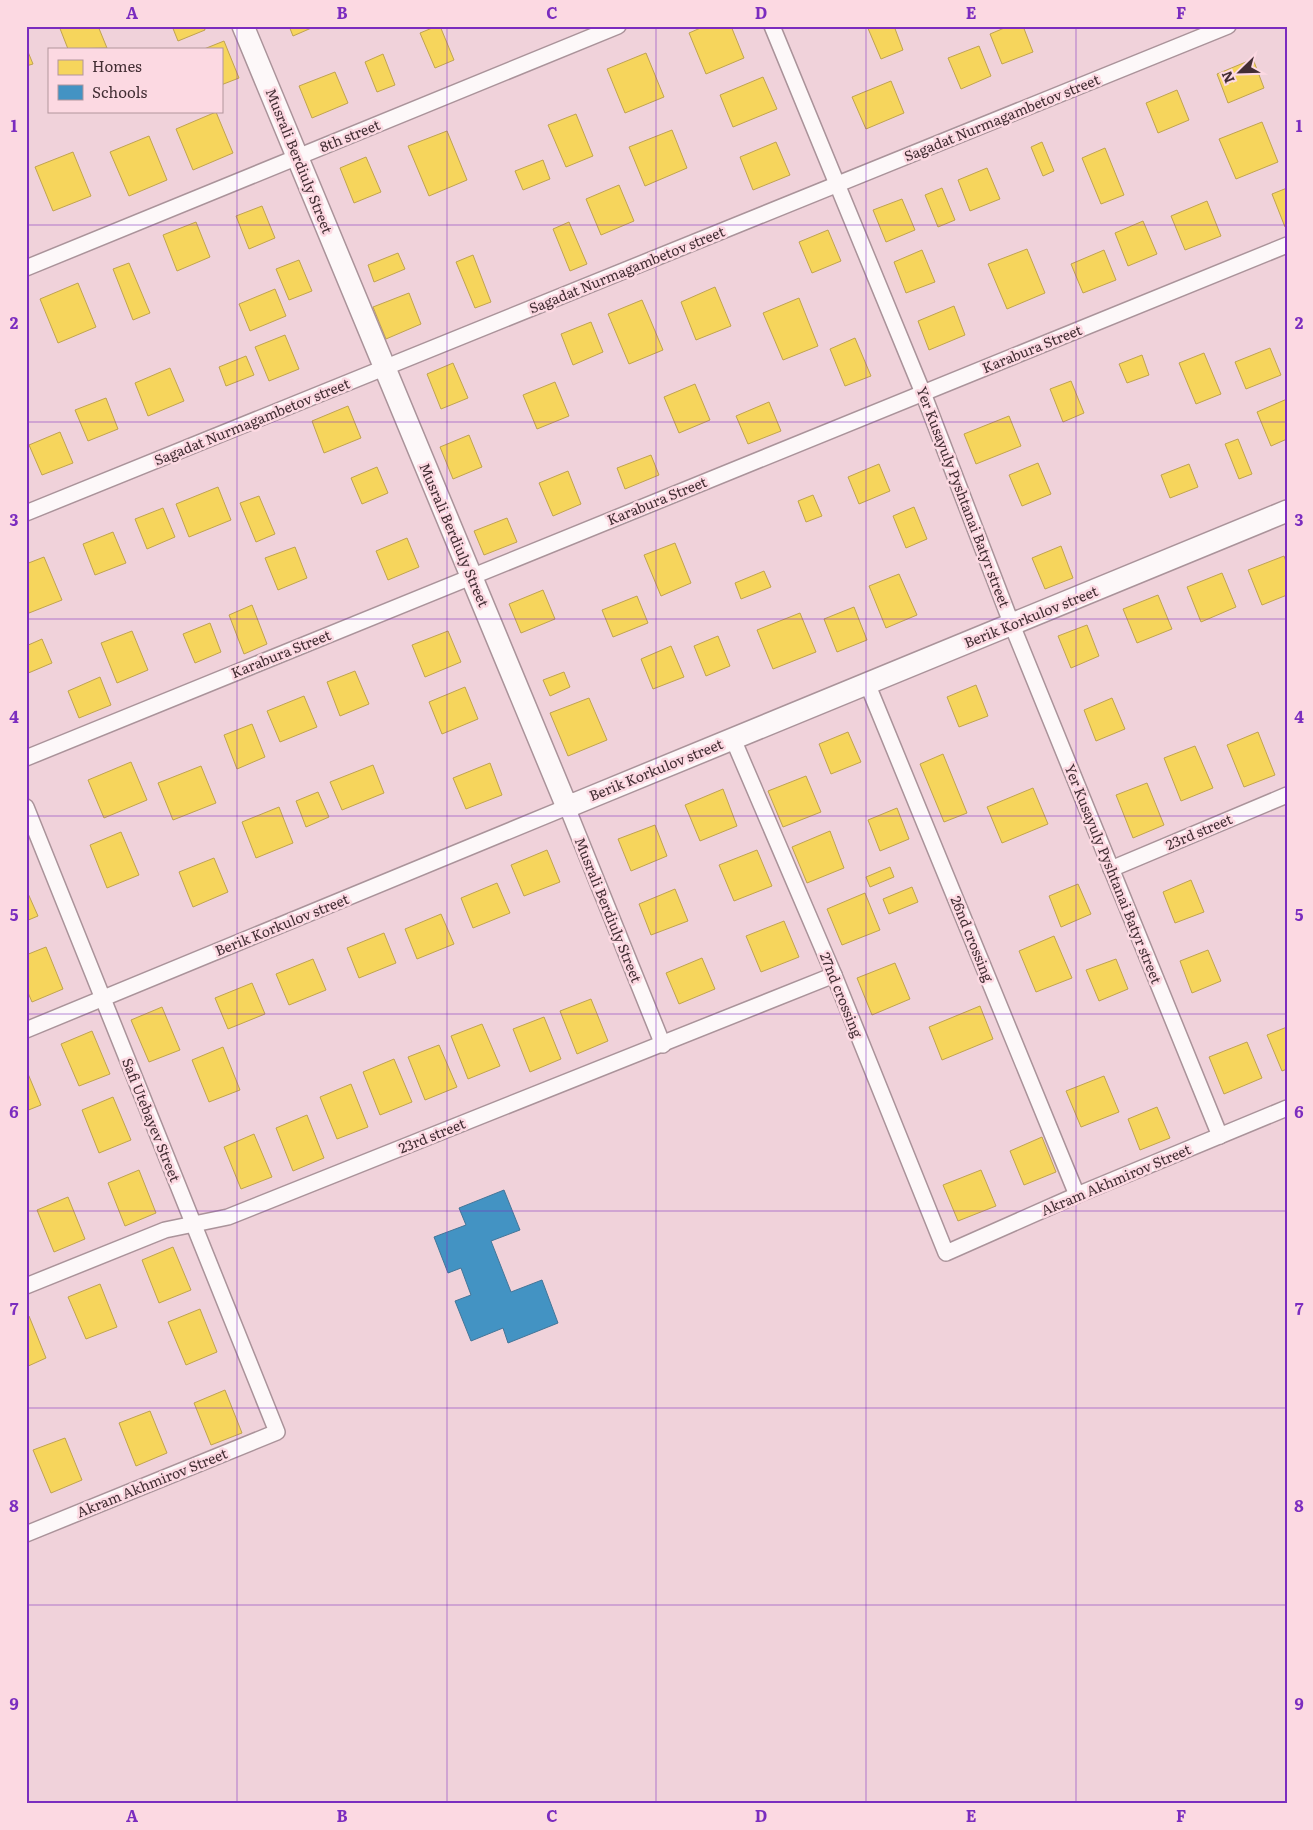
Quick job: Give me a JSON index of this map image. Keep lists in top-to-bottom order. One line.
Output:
{"streets":{"street":["Sagadat Nurmagambetov street","8th street","Musrali Berdiuly Street","Karabura Street","Yer Kusayuly Pyshtanai Batyr street","Berik Korkulov street","23rd street","26nd crossing","27nd crossing","Safi Utebayev Street","Akram Akhmirov Street"]},"crossings":[["Sagadat Nurmagambetov street","Musrali Berdiuly Street"],["Sagadat Nurmagambetov street","Yer Kusayuly Pyshtanai Batyr street"],["8th street","Musrali Berdiuly Street"],["Musrali Berdiuly Street","Karabura Street"],["Musrali Berdiuly Street","Berik Korkulov street"],["Musrali Berdiuly Street","23rd street"],["Karabura Street","Yer Kusayuly Pyshtanai Batyr street"],["Yer Kusayuly Pyshtanai Batyr street","Berik Korkulov street"],["Yer Kusayuly Pyshtanai Batyr street","23rd street"],["Yer Kusayuly Pyshtanai Batyr street","Akram Akhmirov Street"],["Berik Korkulov street","26nd crossing"],["Berik Korkulov street","27nd crossing"],["Berik Korkulov street","Safi Utebayev Street"],["23rd street","27nd crossing"],["23rd street","Safi Utebayev Street"],["26nd crossing","Akram Akhmirov Street"],["27nd crossing","Akram Akhmirov Street"],["Safi Utebayev Street","Akram Akhmirov Street"]],"legend":["Homes","Schools"],"north":"bottom left","grid":{"columns":["A","B","C","D","E","F"],"rows":["1","2","3","4","5","6","7","8","9"]}}
